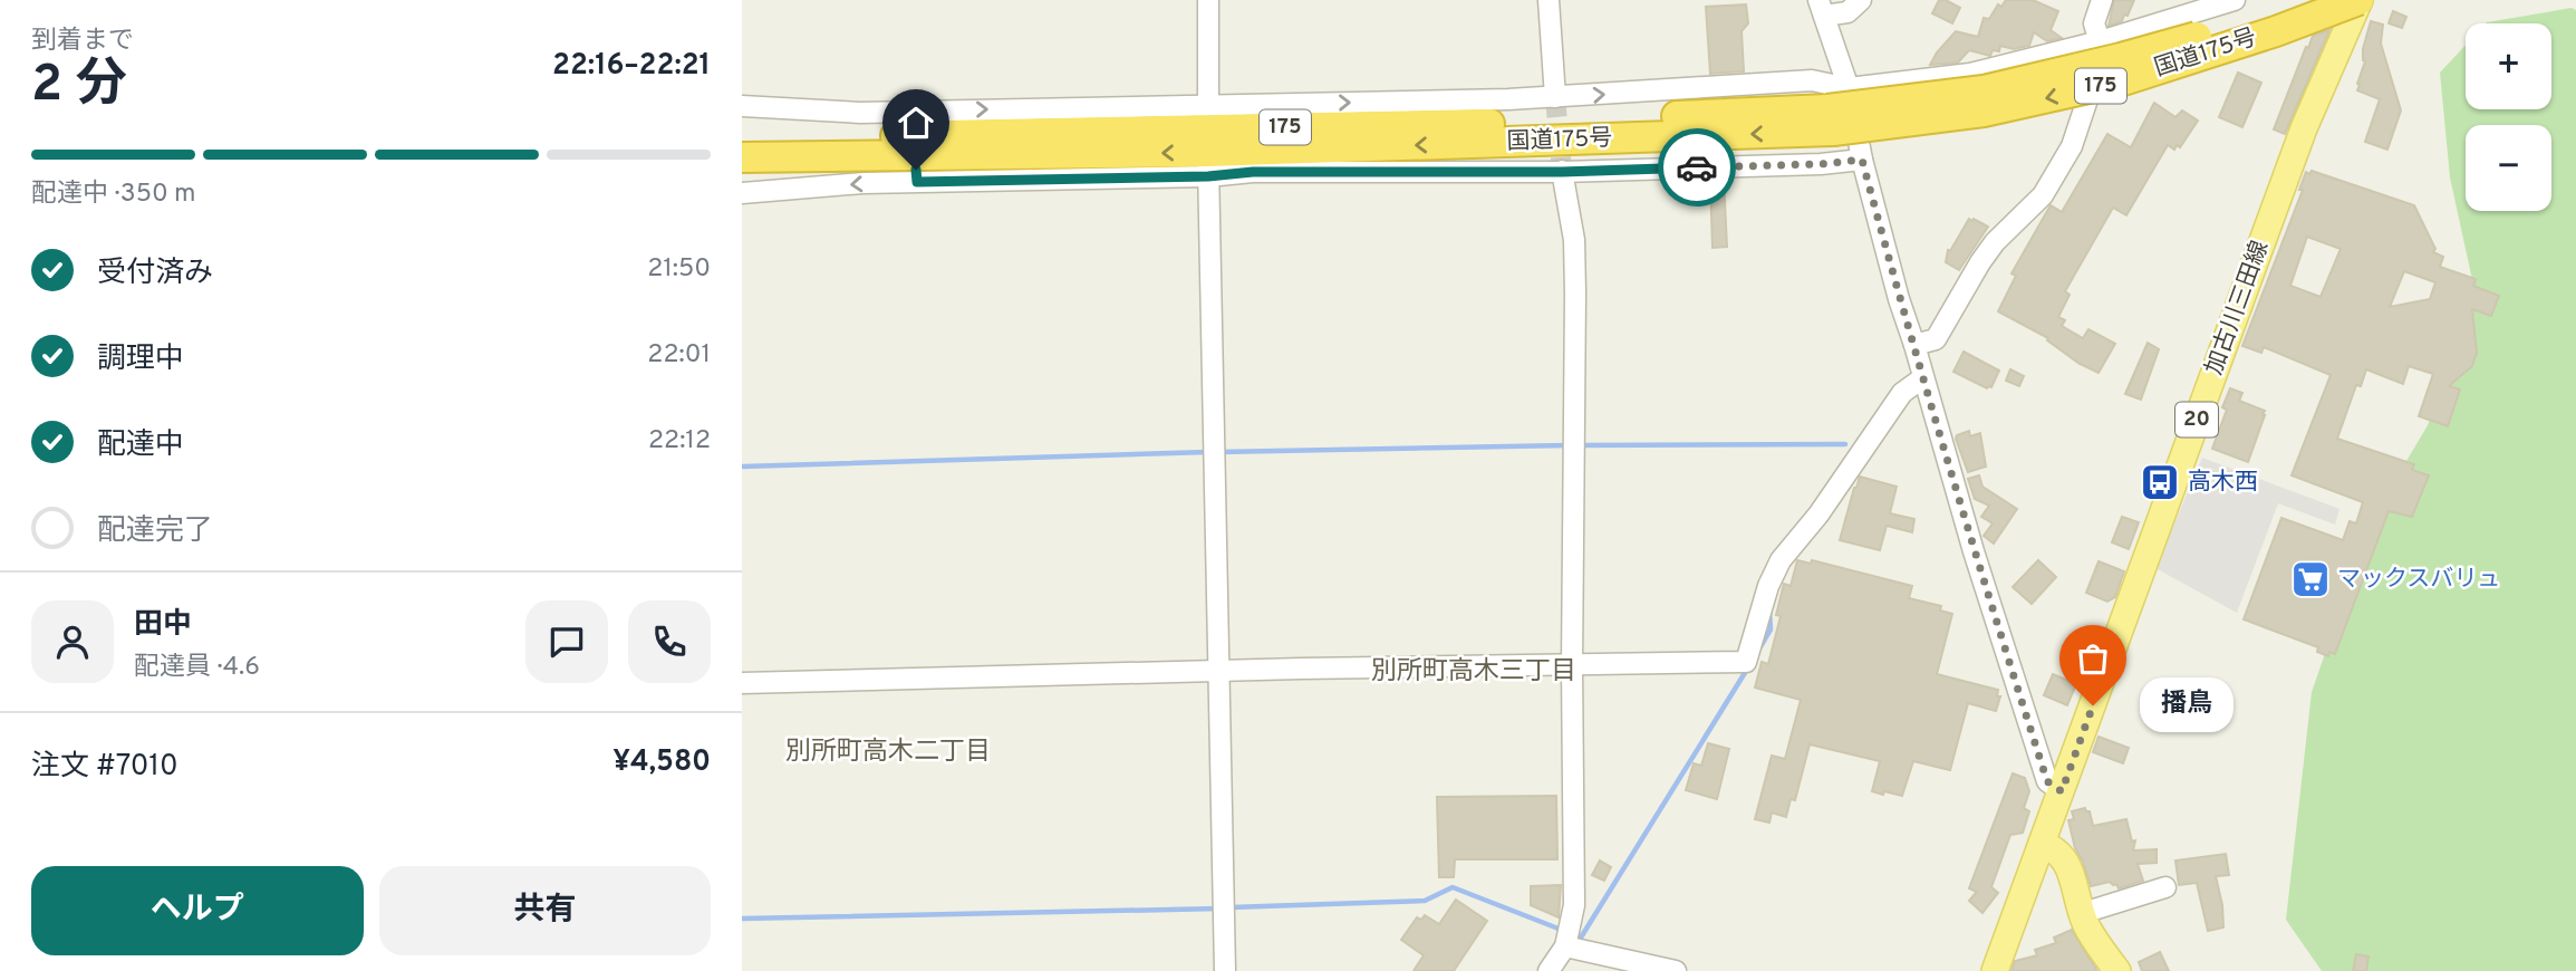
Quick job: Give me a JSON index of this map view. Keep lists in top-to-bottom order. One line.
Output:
{"streets":{"highway":["国道175号","175"],"main road":["加古川三田線","20"]},"crossings":[["国道175号","加古川三田線"]],"districts":["別所町高木三丁目","別所町高木二丁目"],"places":{"bus stop":["高木西"],"supermarket":["マックスバリュ"],"other":["播鳥"]},"page":{"heading":["2 分","到着まで","22:16–22:21"],"panel":["田中","配達員 · 4.6","注文 #7010","¥4,580"],"map_buttons":["+","−"],"bar":"配達中 · 350 m","list":[["受付済み","21:50"],["調理中","22:01"],["配達中","22:12"],"配達完了"],"bubble":"播鳥","buttons":["ヘルプ","共有"]}}
